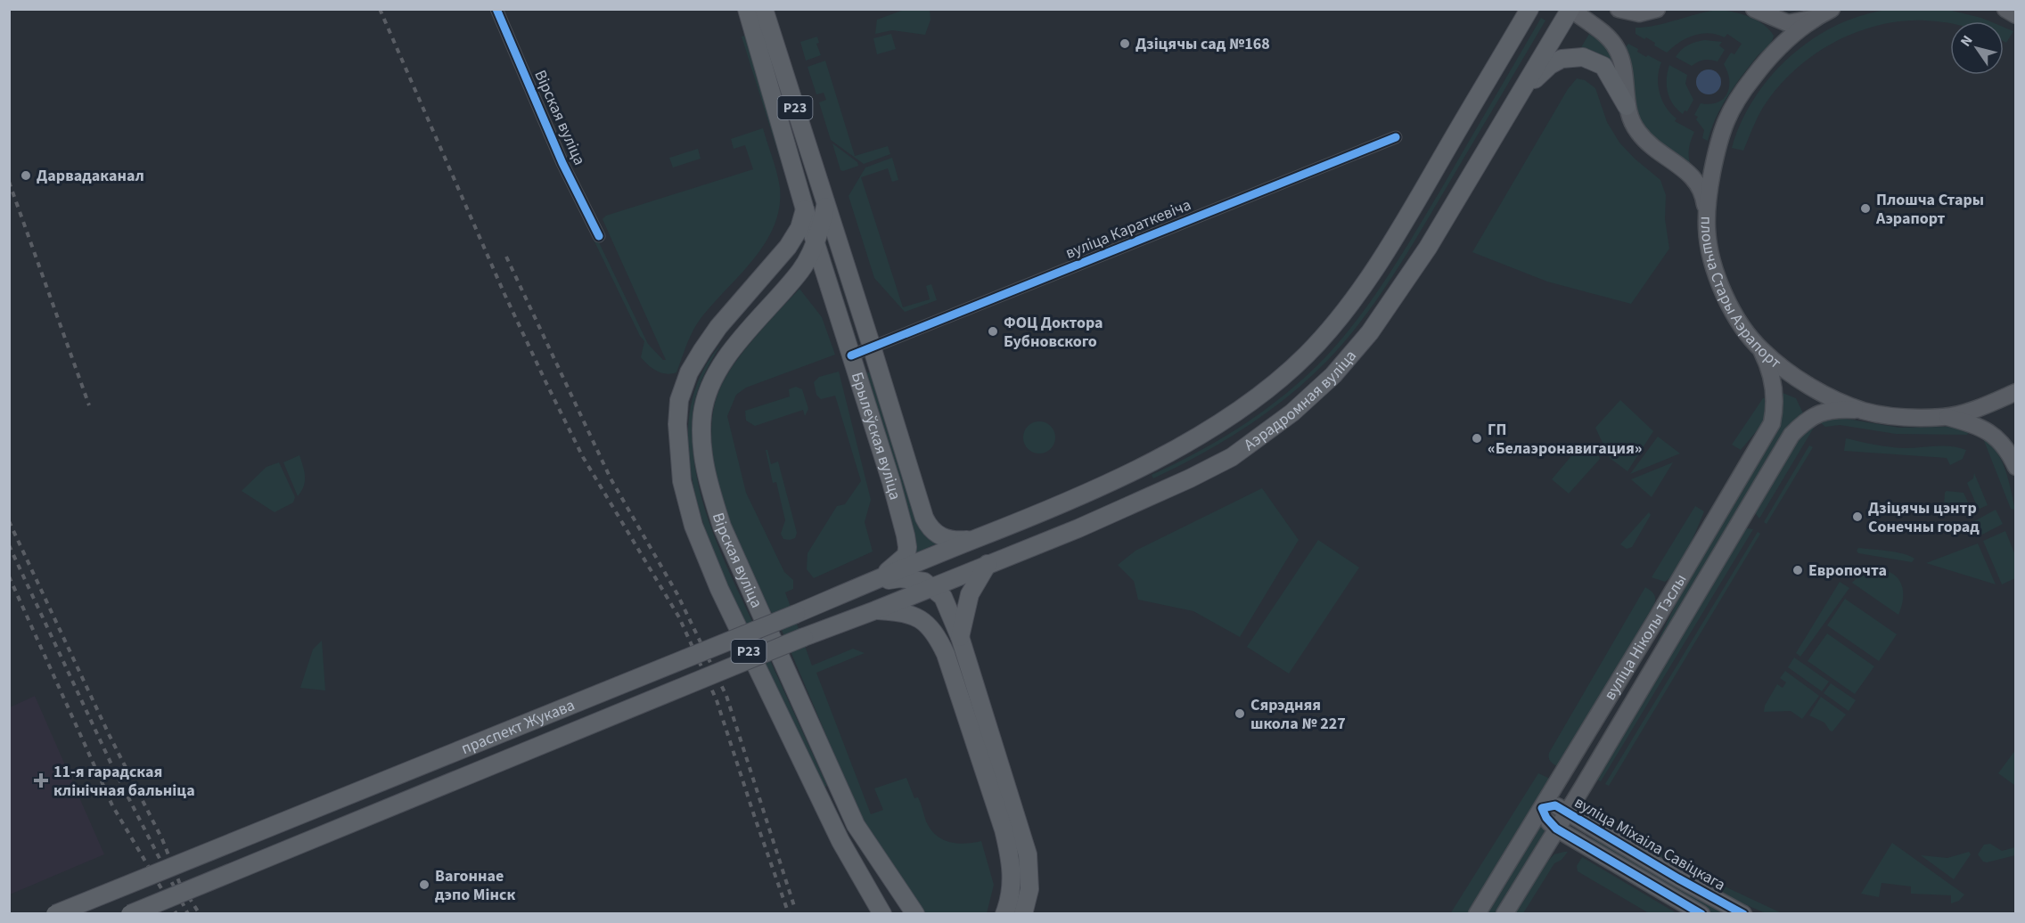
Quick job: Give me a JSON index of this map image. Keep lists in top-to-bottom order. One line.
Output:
{"streets":{"main road":["Р23","Вірская вуліца","плошча Стары Аэрапорт","Аэрадромная вуліца","Брылеўская вуліца","вуліца Ніколы Тэслы","праспект Жукава","вуліца Міхаіла Савіцкага"],"street":["вуліца Караткевіча"]},"crossings":[["Вірская вуліца","Брылеўская вуліца"],["вуліца Караткевіча","Брылеўская вуліца"],["плошча Стары Аэрапорт","вуліца Ніколы Тэслы"],["Аэрадромная вуліца","Брылеўская вуліца"],["Аэрадромная вуліца","праспект Жукава"],["Брылеўская вуліца","праспект Жукава"],["вуліца Ніколы Тэслы","вуліца Міхаіла Савіцкага"]],"places":{"other":["Дзіцячы сад №168","Дарвадаканал","Плошча Стары Аэрапорт","ФОЦ Доктора Бубновского","ГП «Белаэронавигация»","Дзіцячы цэнтр Сонечны горад","Европочта","Сярэдняя школа № 227","Вагоннае дэпо Мінск"],"health":["11-я гарадская клінічная бальніца"]},"north":"top left"}
